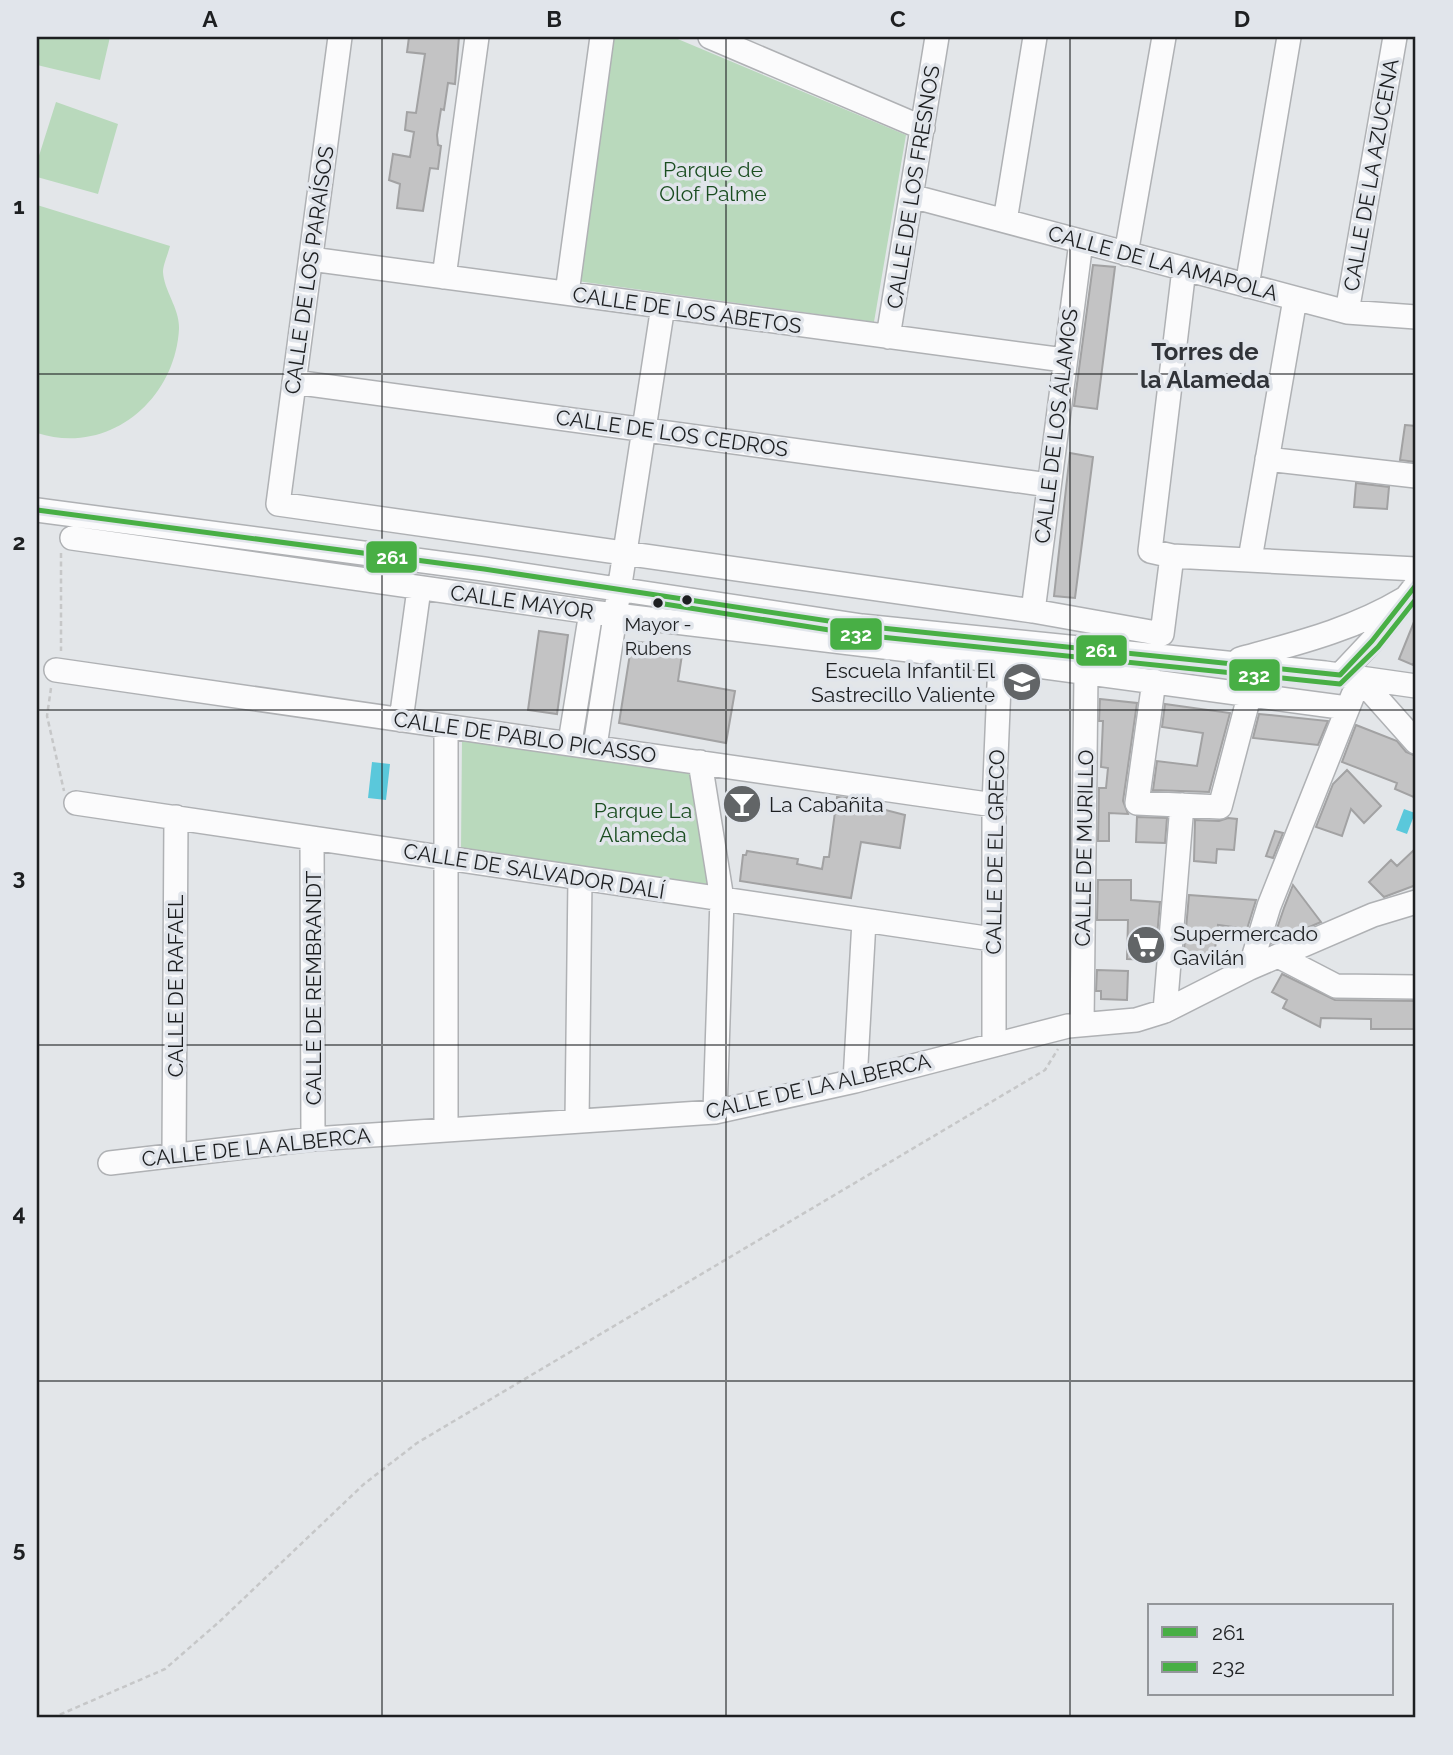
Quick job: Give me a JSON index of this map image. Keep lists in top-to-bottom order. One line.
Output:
{"streets":{"street":["CALLE DE LA AZUCENA","CALLE DE LOS FRESNOS","CALLE DE LA AMAPOLA","CALLE DE LOS PARAÍSOS","CALLE DE LOS ABETOS","CALLE DE LOS ÁLAMOS","CALLE DE LOS CEDROS","CALLE MAYOR","CALLE DE PABLO PICASSO","CALLE DE MURILLO","CALLE DE EL GRECO","CALLE DE SALVADOR DALÍ","CALLE DE RAFAEL","CALLE DE REMBRANDT","CALLE DE LA ALBERCA"]},"crossings":[["CALLE DE LA AZUCENA","CALLE DE LA AMAPOLA"],["CALLE DE LOS FRESNOS","CALLE DE LA AMAPOLA"],["CALLE DE LOS FRESNOS","CALLE DE LOS ABETOS"],["CALLE DE LA AMAPOLA","CALLE DE LOS ÁLAMOS"],["CALLE DE LOS PARAÍSOS","CALLE DE LOS ABETOS"],["CALLE DE LOS PARAÍSOS","CALLE DE LOS CEDROS"],["CALLE DE LOS ABETOS","CALLE DE LOS ÁLAMOS"],["CALLE DE LOS ÁLAMOS","CALLE DE LOS CEDROS"],["CALLE MAYOR","CALLE DE MURILLO"],["CALLE MAYOR","CALLE DE EL GRECO"],["CALLE DE PABLO PICASSO","CALLE DE EL GRECO"],["CALLE DE MURILLO","CALLE DE LA ALBERCA"],["CALLE DE EL GRECO","CALLE DE SALVADOR DALÍ"],["CALLE DE EL GRECO","CALLE DE LA ALBERCA"],["CALLE DE SALVADOR DALÍ","CALLE DE RAFAEL"],["CALLE DE SALVADOR DALÍ","CALLE DE REMBRANDT"],["CALLE DE RAFAEL","CALLE DE LA ALBERCA"],["CALLE DE REMBRANDT","CALLE DE LA ALBERCA"]],"districts":["Torres de la Alameda"],"parks":["Parque de Olof Palme","Parque La Alameda"],"places":{"other":["Mayor - Rubens"],"school or university":["Escuela Infantil El Sastrecillo Valiente"],"bar":["La Cabañita"],"supermarket":["Supermercado Gavilán"]},"lines":["transit line 261","transit line 232"],"legend":["261","232"],"grid":{"columns":["A","B","C","D"],"rows":["1","2","3","4","5"]}}
